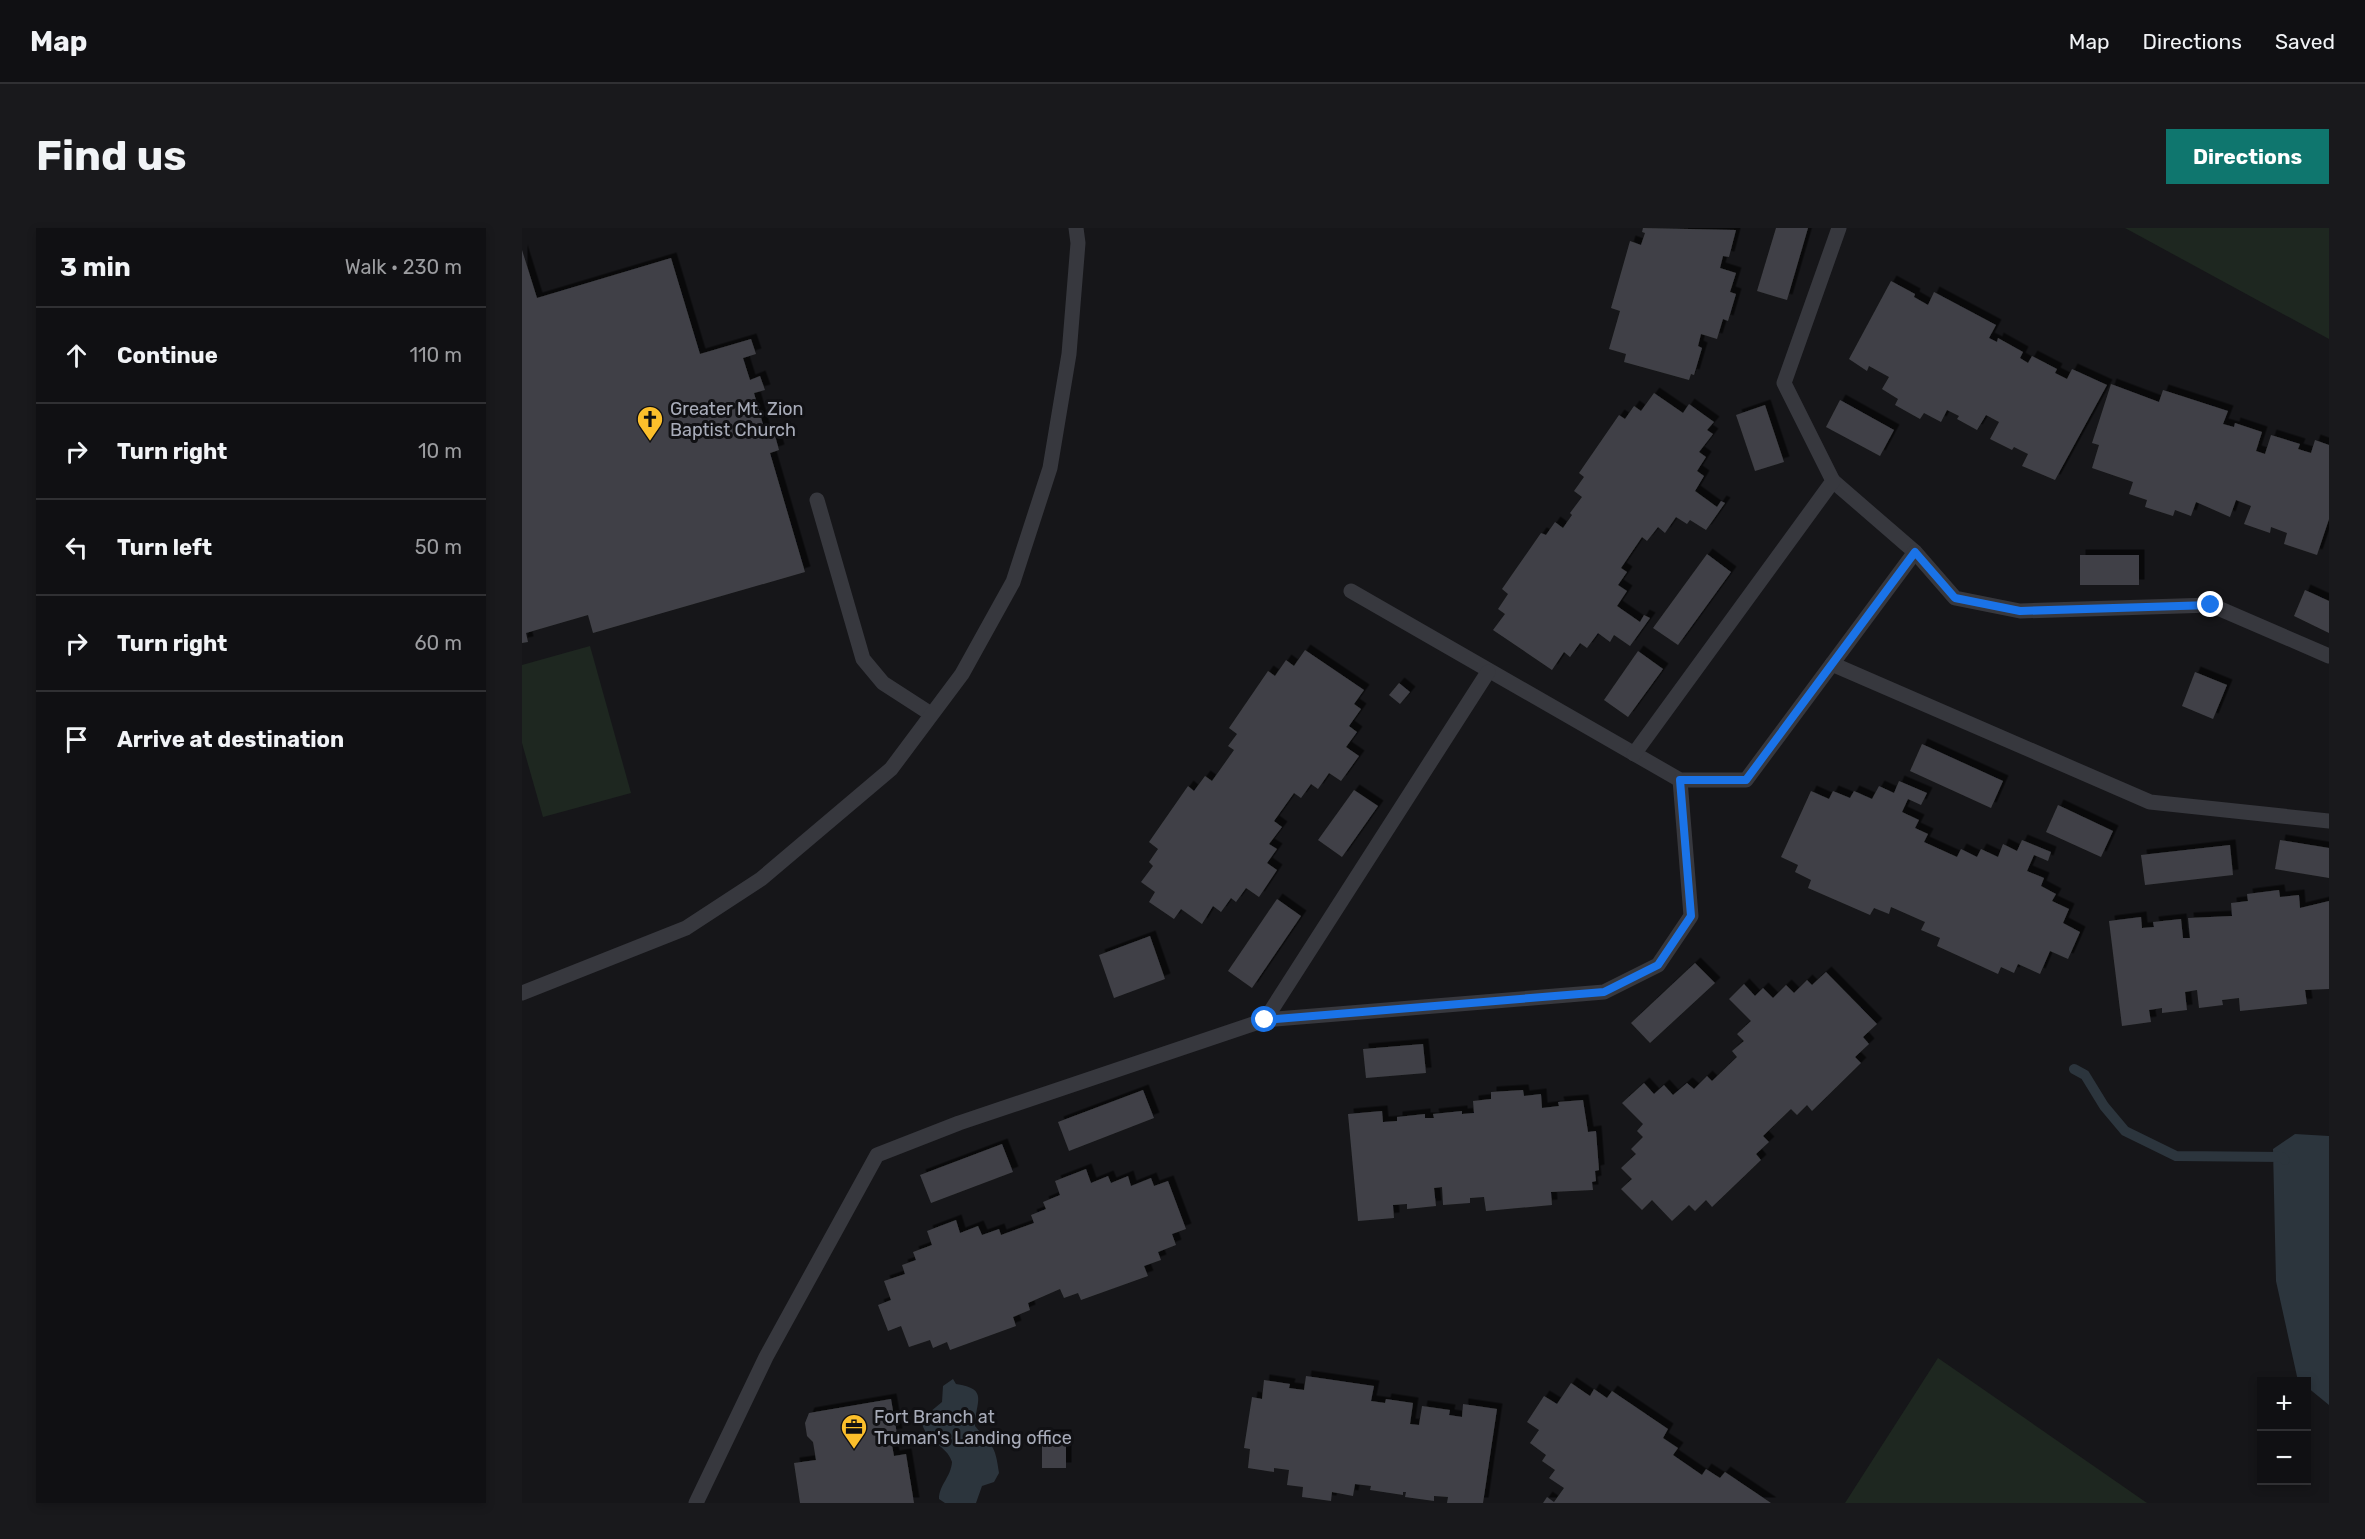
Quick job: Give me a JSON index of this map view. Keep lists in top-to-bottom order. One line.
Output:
{"places":{"church":["Greater Mt. Zion Baptist Church"],"office":["Fort Branch at Truman's Landing office"]},"page":{"header":"Map","nav":["Map","Directions","Saved"],"buttons":"Directions","title":"Find us","heading":["3 min","Walk · 230 m"],"list":[["Continue","110 m"],["Turn right","10 m"],["Turn left","50 m"],["Turn right","60 m"],"Arrive at destination"],"map_buttons":["+","−"]}}
